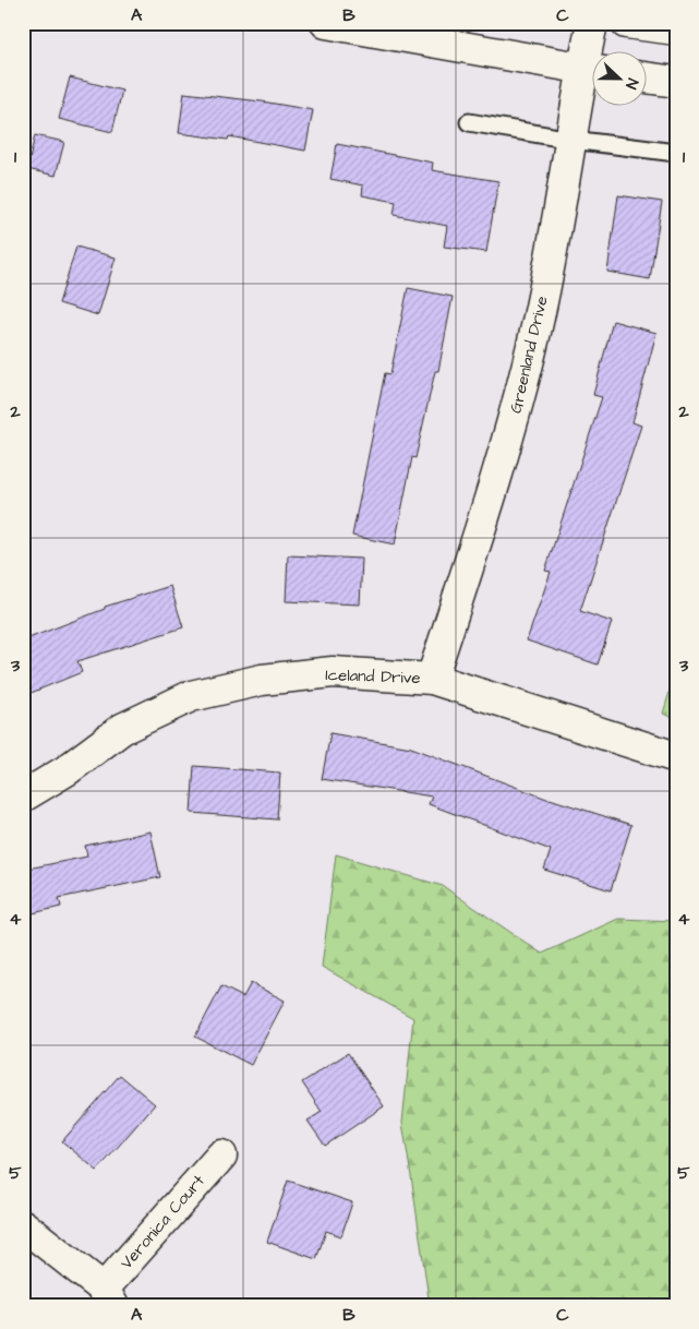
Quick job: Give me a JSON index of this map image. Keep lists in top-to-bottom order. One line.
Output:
{"streets":{"street":["Greenland Drive","Iceland Drive","Veronica Court"]},"crossings":[["Greenland Drive","Iceland Drive"]],"north":"right","grid":{"columns":["A","B","C"],"rows":["1","2","3","4","5"]}}
